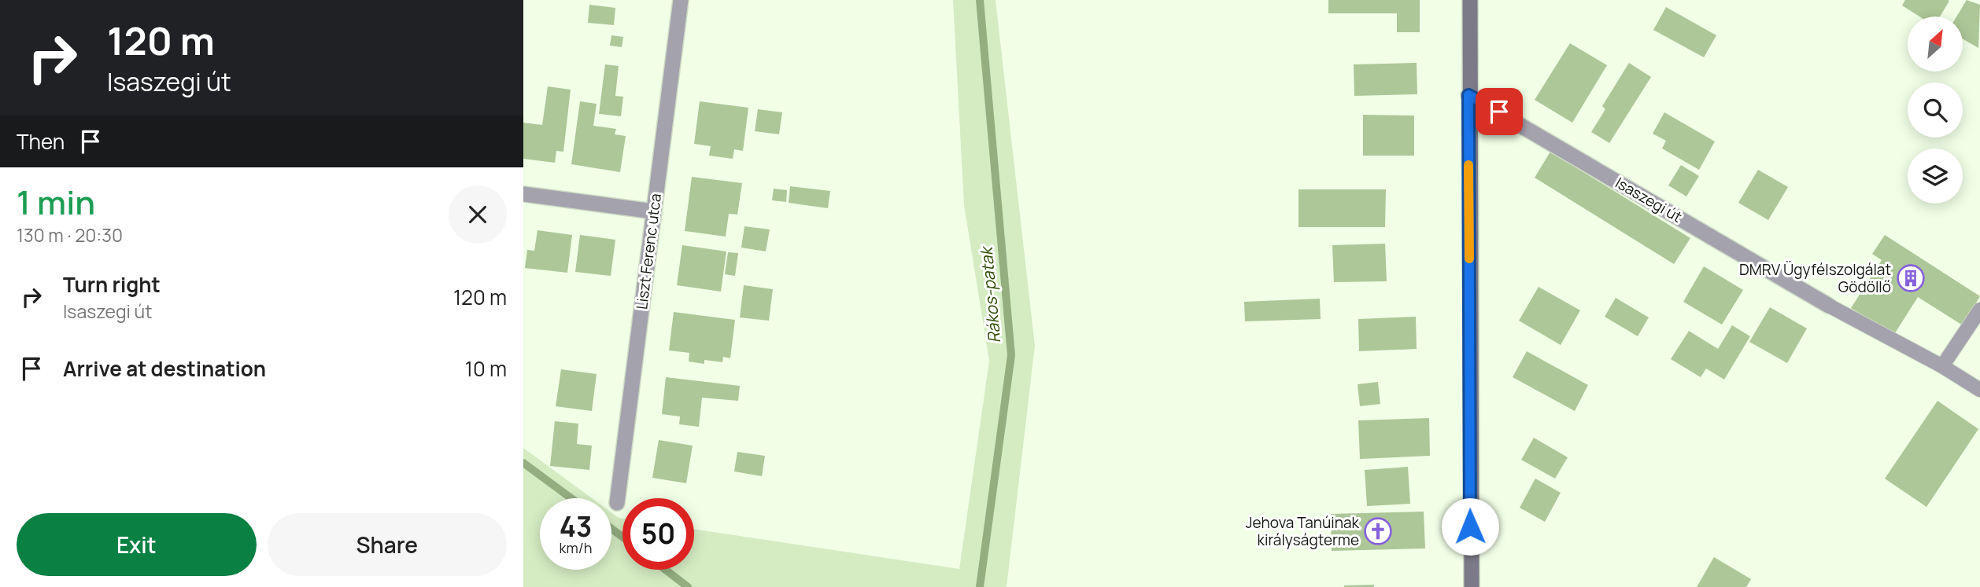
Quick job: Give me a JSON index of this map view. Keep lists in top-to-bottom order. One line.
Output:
{"streets":{"street":["Isaszegi út","Liszt Ferenc utca"]},"water":["Rákos-patak"],"places":{"building":["DMRV Ügyfélszolgálat Gödöllő"],"church":["Jehova Tanúinak királyságterme"]},"north":"top right","page":{"turn":["120 m","Isaszegi út"],"then":"Then","heading":["1 min","130 m · 20:30"],"list":[{"name":"Turn right","note":"Isaszegi út","value":"120 m"},{"name":"Arrive at destination","value":"10 m"}],"speed":"43 km/h","limit":"50","buttons":["Exit","Share"]}}
